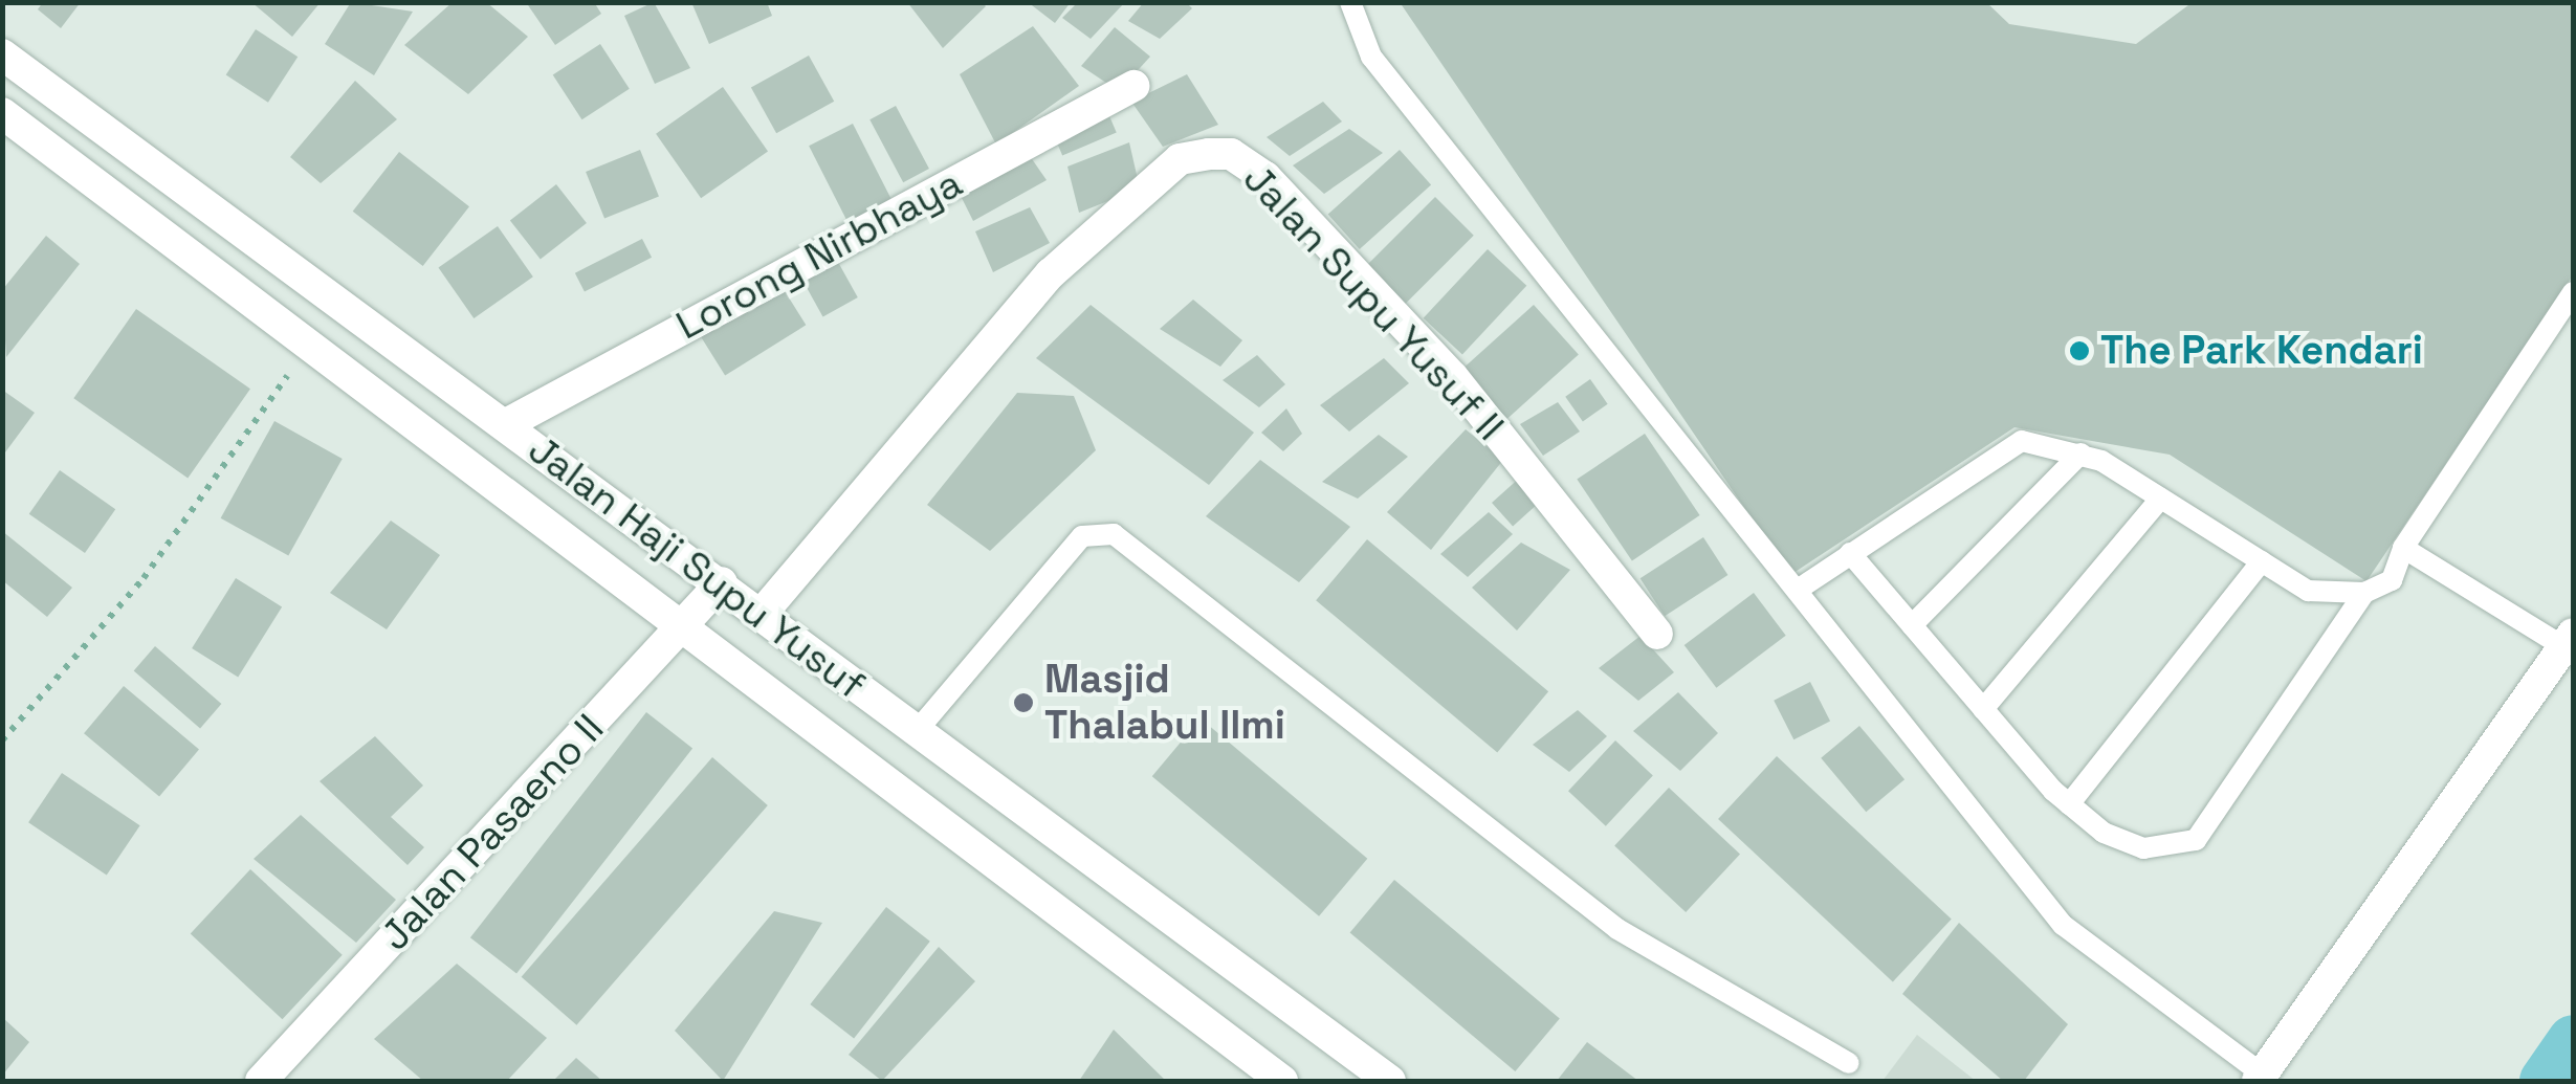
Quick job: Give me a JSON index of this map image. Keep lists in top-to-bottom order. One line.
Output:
{"streets":{"street":["Lorong Nirbhaya","Jalan Supu Yusuf II","Jalan Haji Supu Yusuf","Jalan Pasaeno II"]},"crossings":[["Lorong Nirbhaya","Jalan Haji Supu Yusuf"],["Jalan Supu Yusuf II","Jalan Haji Supu Yusuf"],["Jalan Haji Supu Yusuf","Jalan Pasaeno II"]],"places":["The Park Kendari","Masjid Thalabul Ilmi"]}
